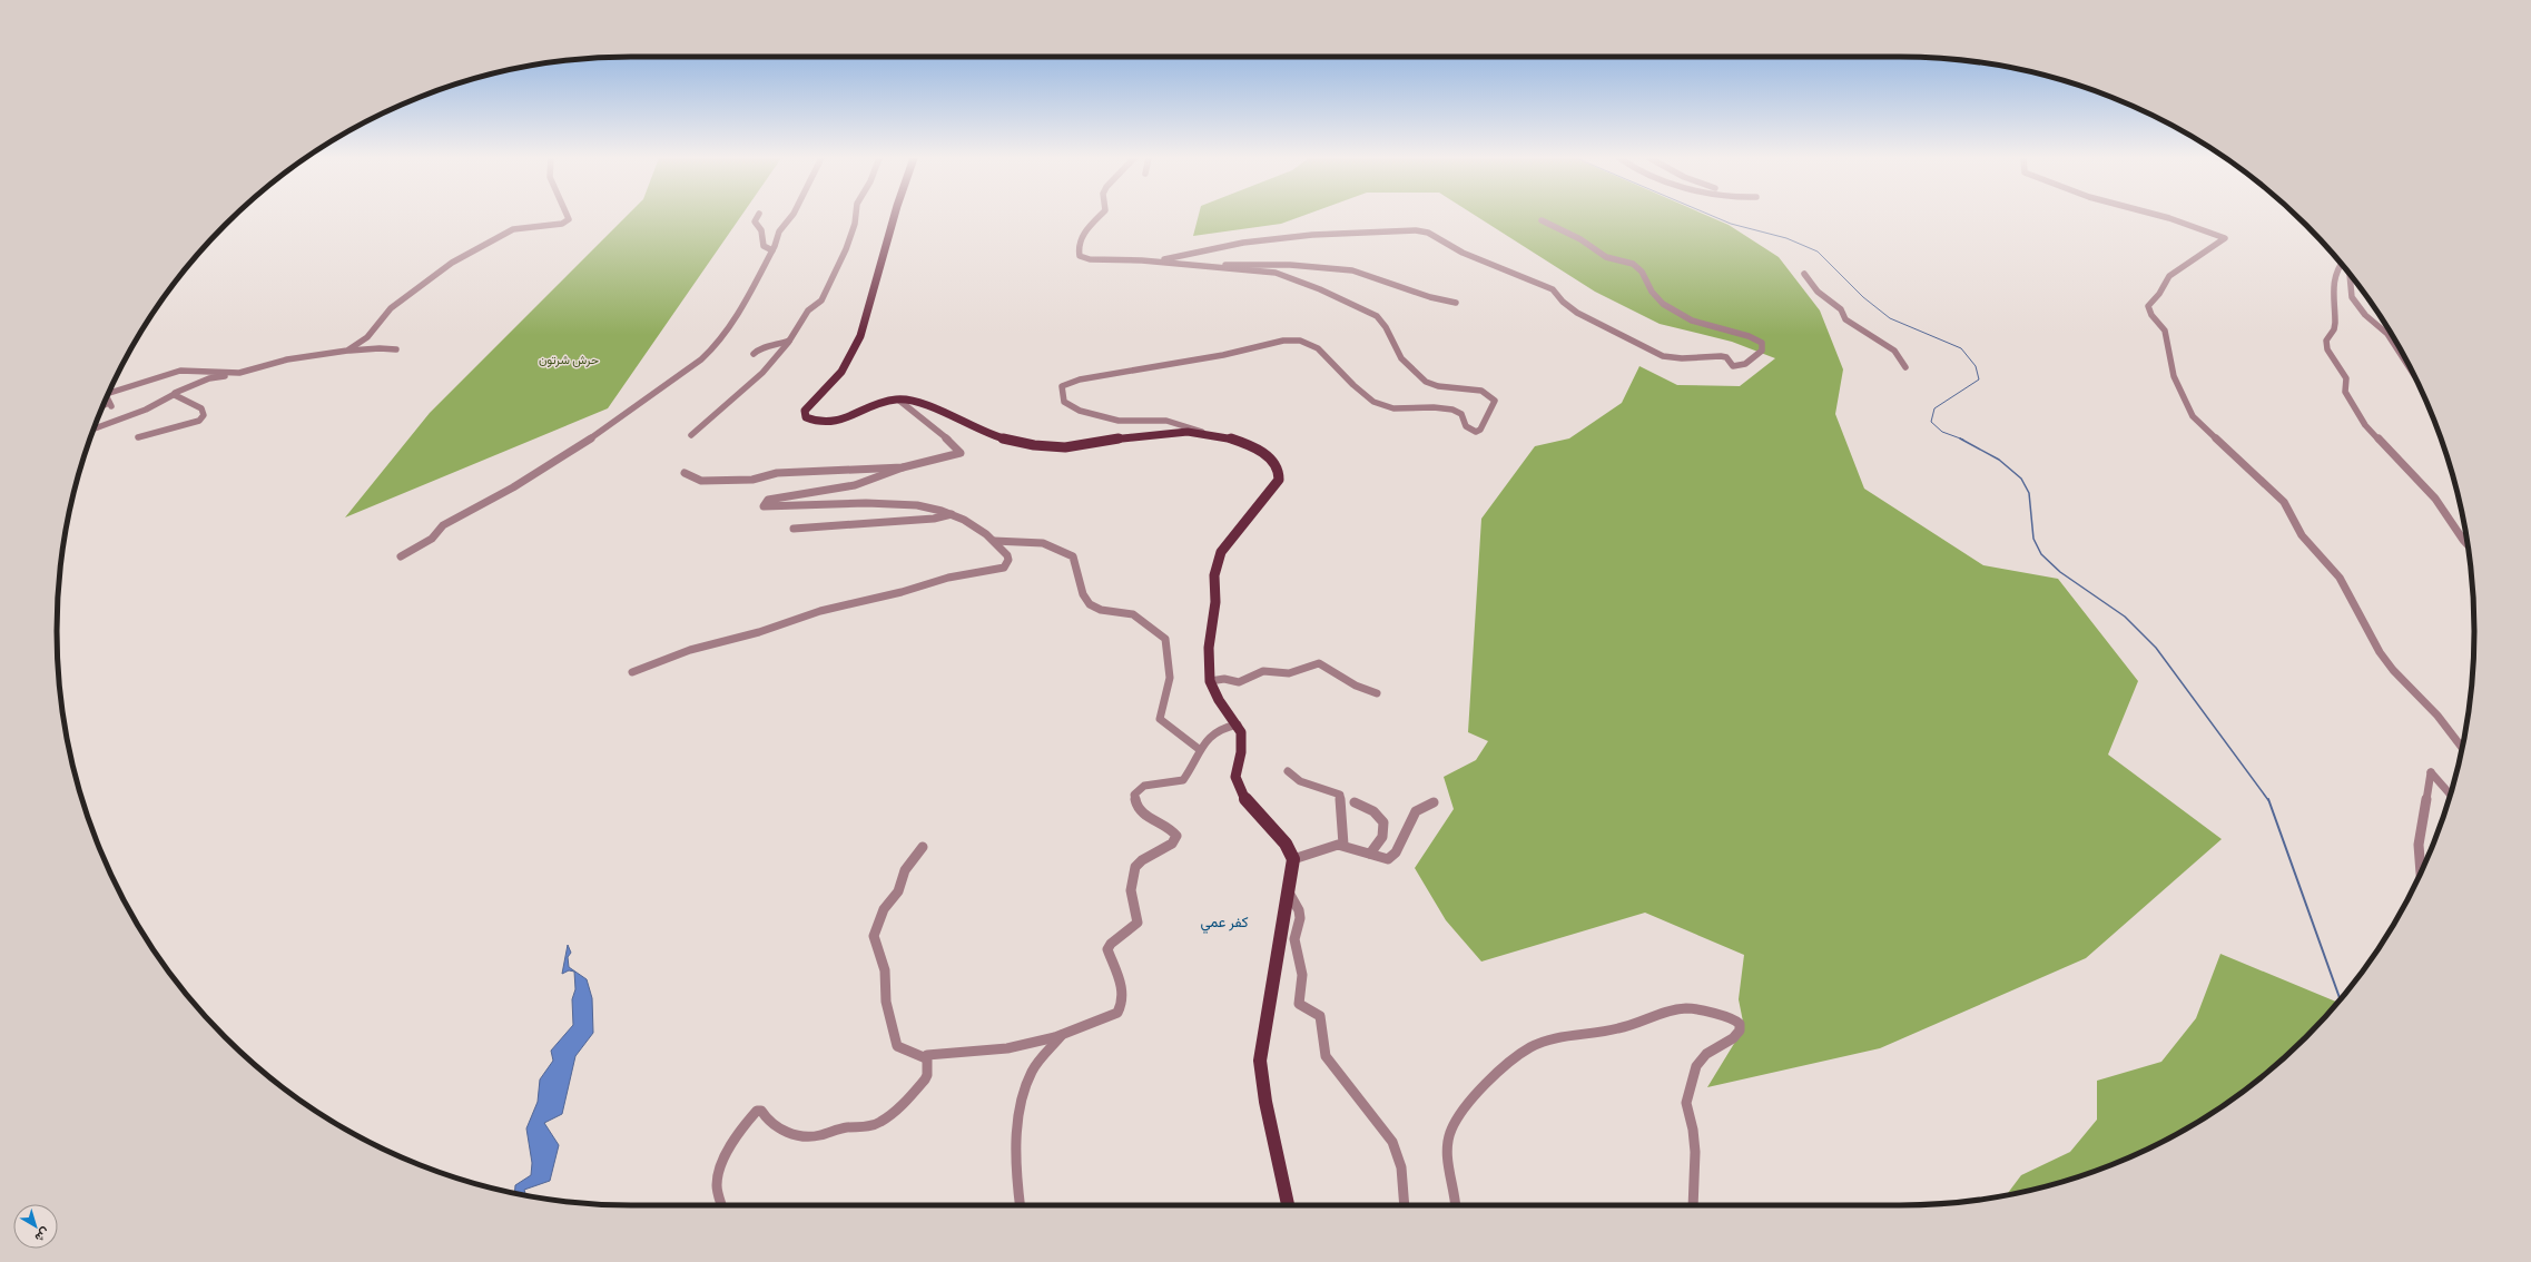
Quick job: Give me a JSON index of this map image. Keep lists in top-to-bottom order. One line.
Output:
{"districts":["كفر عمي"],"parks":["حرش شرتون"],"north":"bottom right"}
